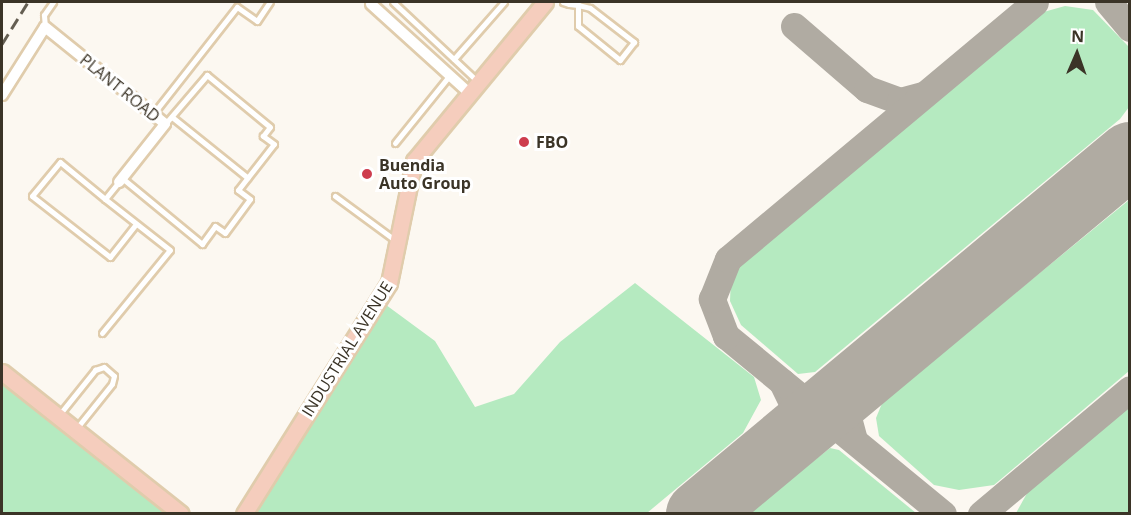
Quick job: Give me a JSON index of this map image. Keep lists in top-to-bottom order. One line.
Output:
{"streets":{"street":["PLANT ROAD","INDUSTRIAL AVENUE"]},"places":["FBO","Buendia Auto Group"],"north":"top"}
